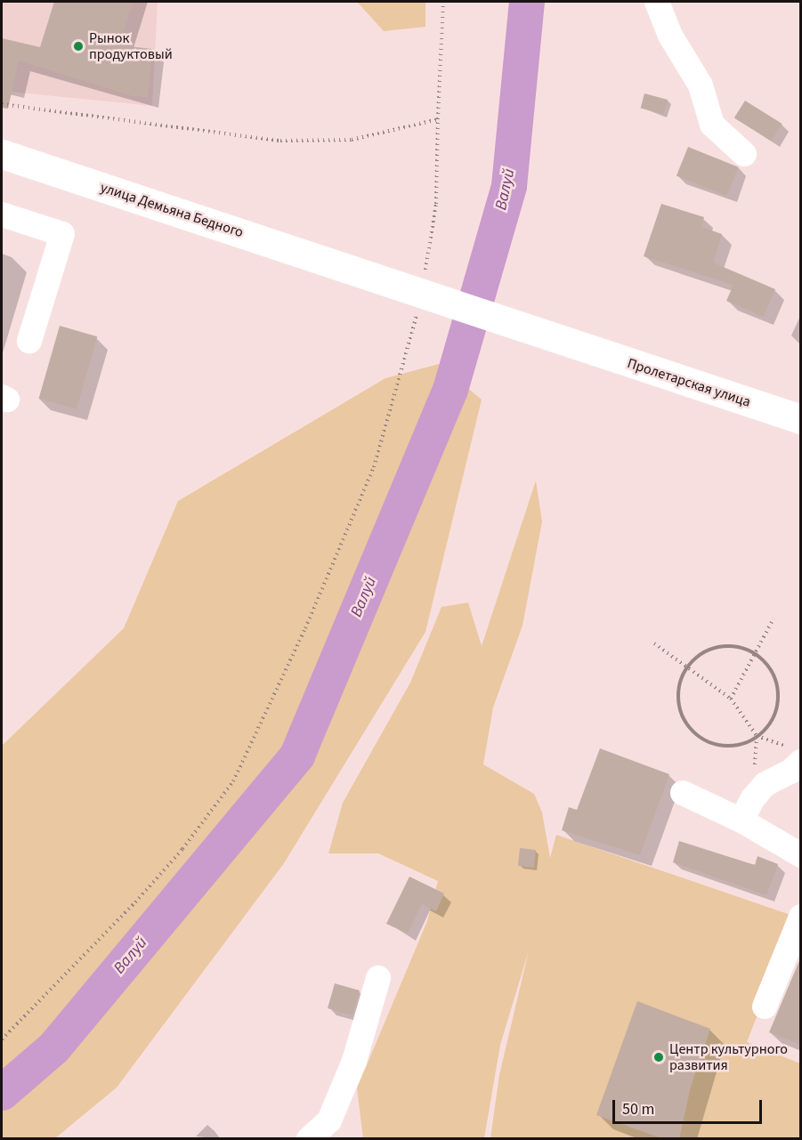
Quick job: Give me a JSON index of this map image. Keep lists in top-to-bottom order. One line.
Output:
{"streets":{"main road":["улица Демьяна Бедного","Пролетарская улица"]},"crossings":[["улица Демьяна Бедного","Пролетарская улица"]],"water":["Валуй"],"places":["Рынок продуктовый","Центр культурного развития"],"scale_bar":"50 m"}
